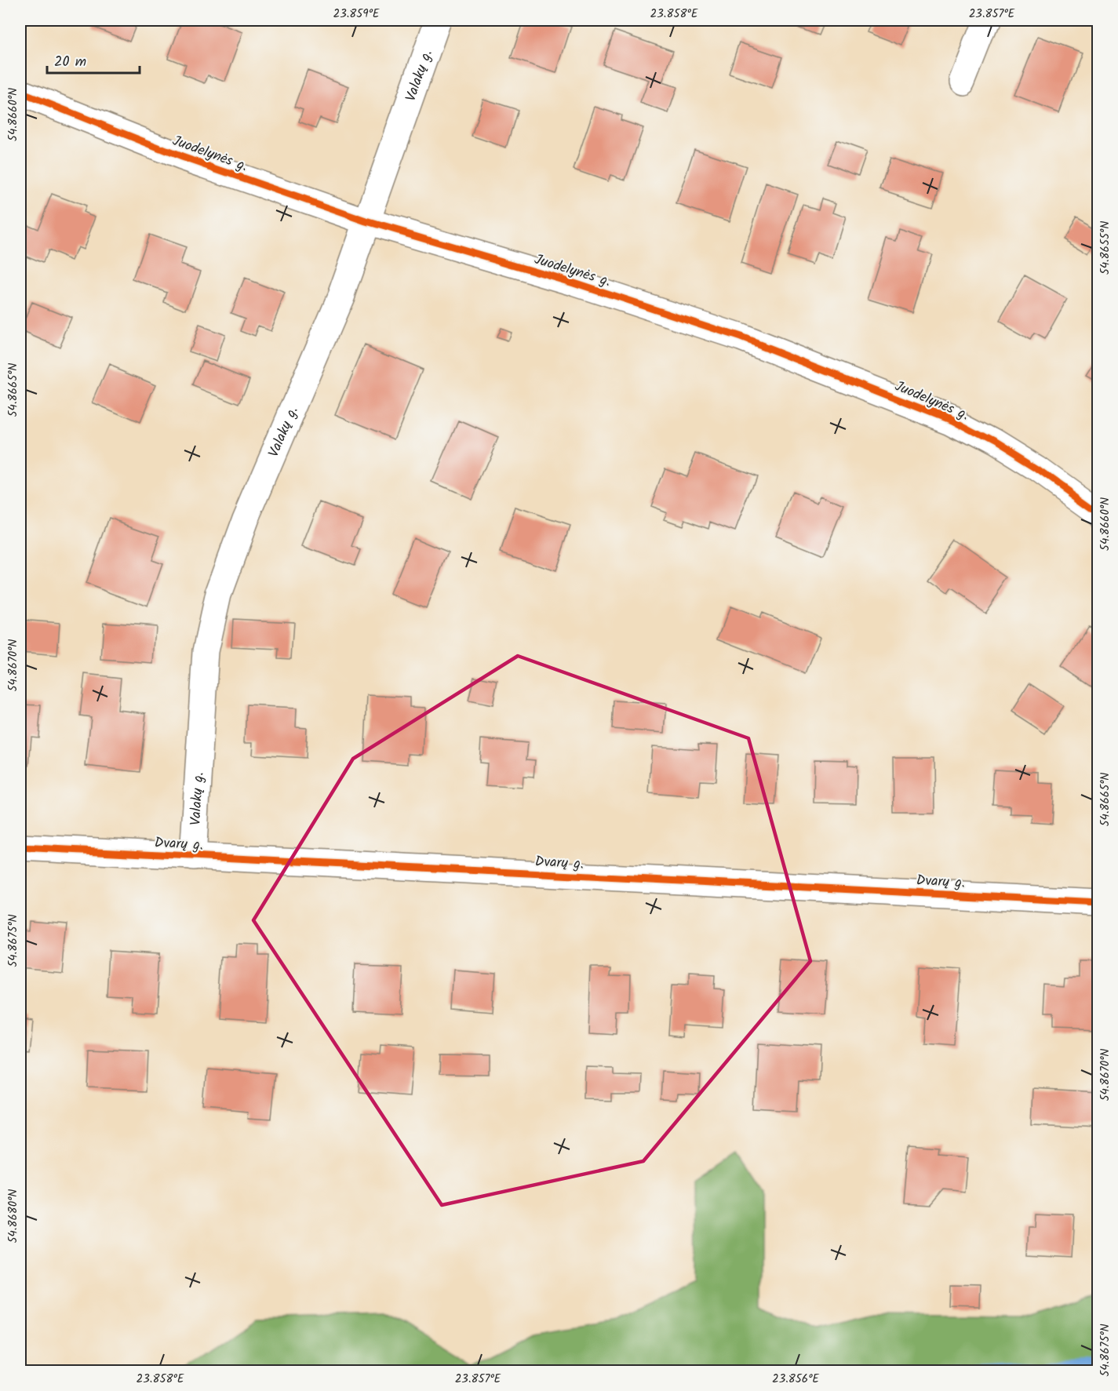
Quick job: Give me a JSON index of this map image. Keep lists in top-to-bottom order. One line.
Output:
{"streets":{"street":["Valakų g.","Juodelynės g.","Dvarų g."]},"crossings":[["Valakų g.","Juodelynės g."],["Valakų g.","Dvarų g."]],"scale_bar":"20 m","coordinates":["23.859°E","23.858°E","23.857°E","54.8660°N","54.8655°N","54.8665°N","54.8670°N","54.8675°N","54.8680°N","23.856°E"]}
